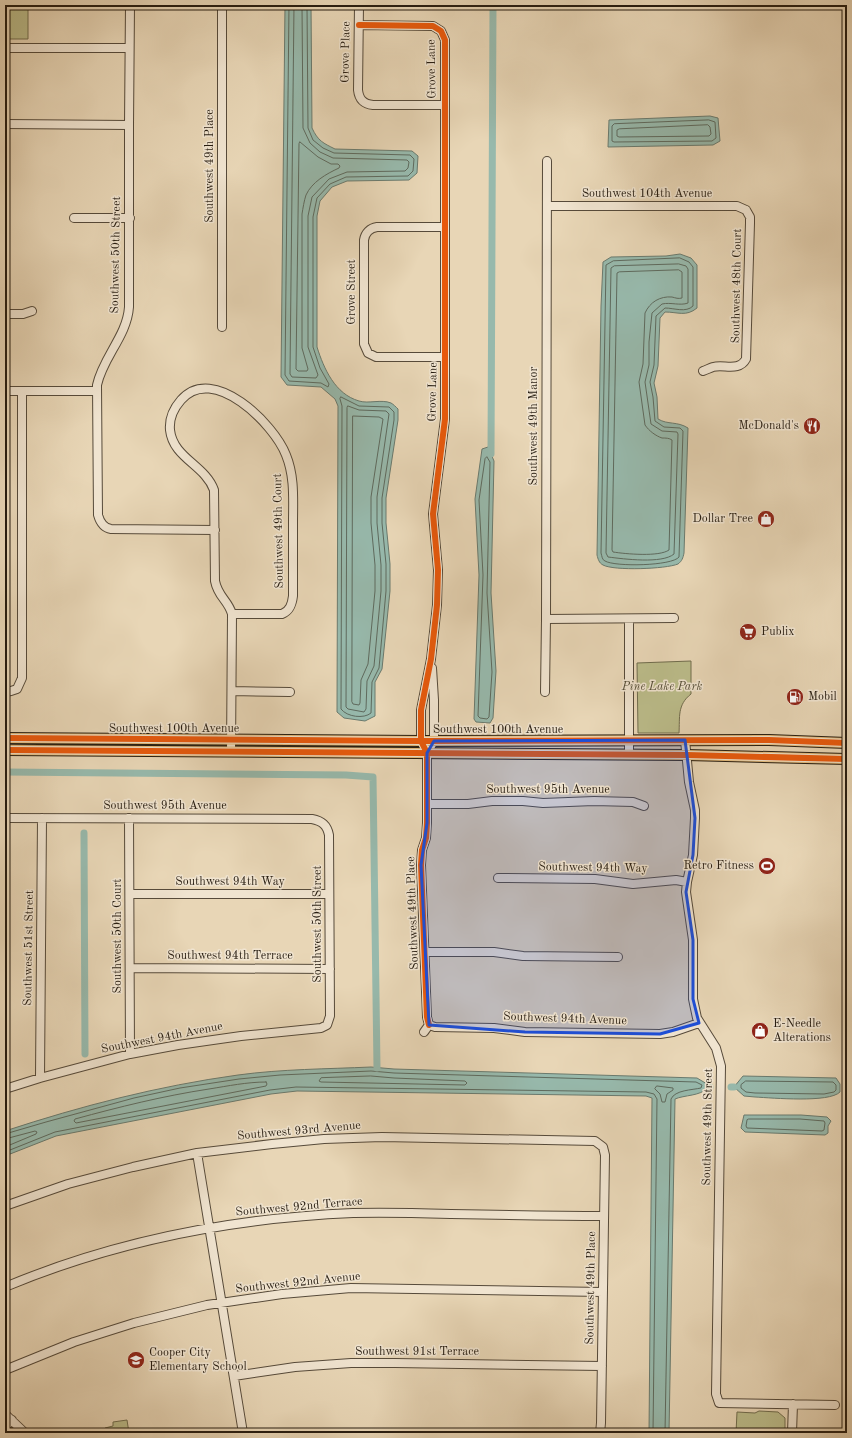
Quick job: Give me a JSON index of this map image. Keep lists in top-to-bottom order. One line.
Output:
{"streets":{"main road":["Southwest 100th Avenue"],"street":["Grove Place","Grove Lane","Southwest 49th Place","Southwest 104th Avenue","Southwest 50th Street","Southwest 48th Court","Grove Street","Southwest 49th Manor","Southwest 49th Court","Southwest 95th Avenue","Southwest 94th Way","Southwest 50th Court","Southwest 51st Street","Southwest 94th Terrace","Southwest 94th Avenue","Southwest 49th Street","Southwest 93rd Avenue","Southwest 92nd Terrace","Southwest 92nd Avenue","Southwest 91st Terrace"]},"crossings":[["Grove Place","Grove Lane"],["Grove Lane","Southwest 49th Place"],["Grove Lane","Grove Street"],["Grove Lane","Southwest 100th Avenue"],["Southwest 49th Place","Southwest 100th Avenue"],["Southwest 49th Place","Southwest 95th Avenue"],["Southwest 49th Place","Southwest 94th Avenue"],["Southwest 49th Place","Southwest 93rd Avenue"],["Southwest 49th Place","Southwest 92nd Terrace"],["Southwest 49th Place","Southwest 92nd Avenue"],["Southwest 49th Place","Southwest 91st Terrace"],["Southwest 104th Avenue","Southwest 48th Court"],["Southwest 104th Avenue","Southwest 49th Manor"],["Southwest 50th Street","Southwest 49th Court"],["Southwest 50th Street","Southwest 95th Avenue"],["Southwest 50th Street","Southwest 94th Way"],["Southwest 50th Street","Southwest 94th Terrace"],["Southwest 50th Street","Southwest 94th Avenue"],["Southwest 100th Avenue","Southwest 49th Street"],["Southwest 95th Avenue","Southwest 50th Court"],["Southwest 95th Avenue","Southwest 51st Street"],["Southwest 94th Way","Southwest 50th Court"],["Southwest 94th Way","Southwest 49th Street"],["Southwest 50th Court","Southwest 94th Terrace"],["Southwest 50th Court","Southwest 94th Avenue"],["Southwest 51st Street","Southwest 94th Avenue"],["Southwest 94th Avenue","Southwest 49th Street"]],"parks":["Pine Lake Park"],"places":{"restaurant":["McDonald's"],"shop":["Dollar Tree","E-Needle Alterations"],"supermarket":["Publix"],"fuel station":["Mobil"],"sports":["Retro Fitness"],"school or university":["Cooper City Elementary School"]}}
